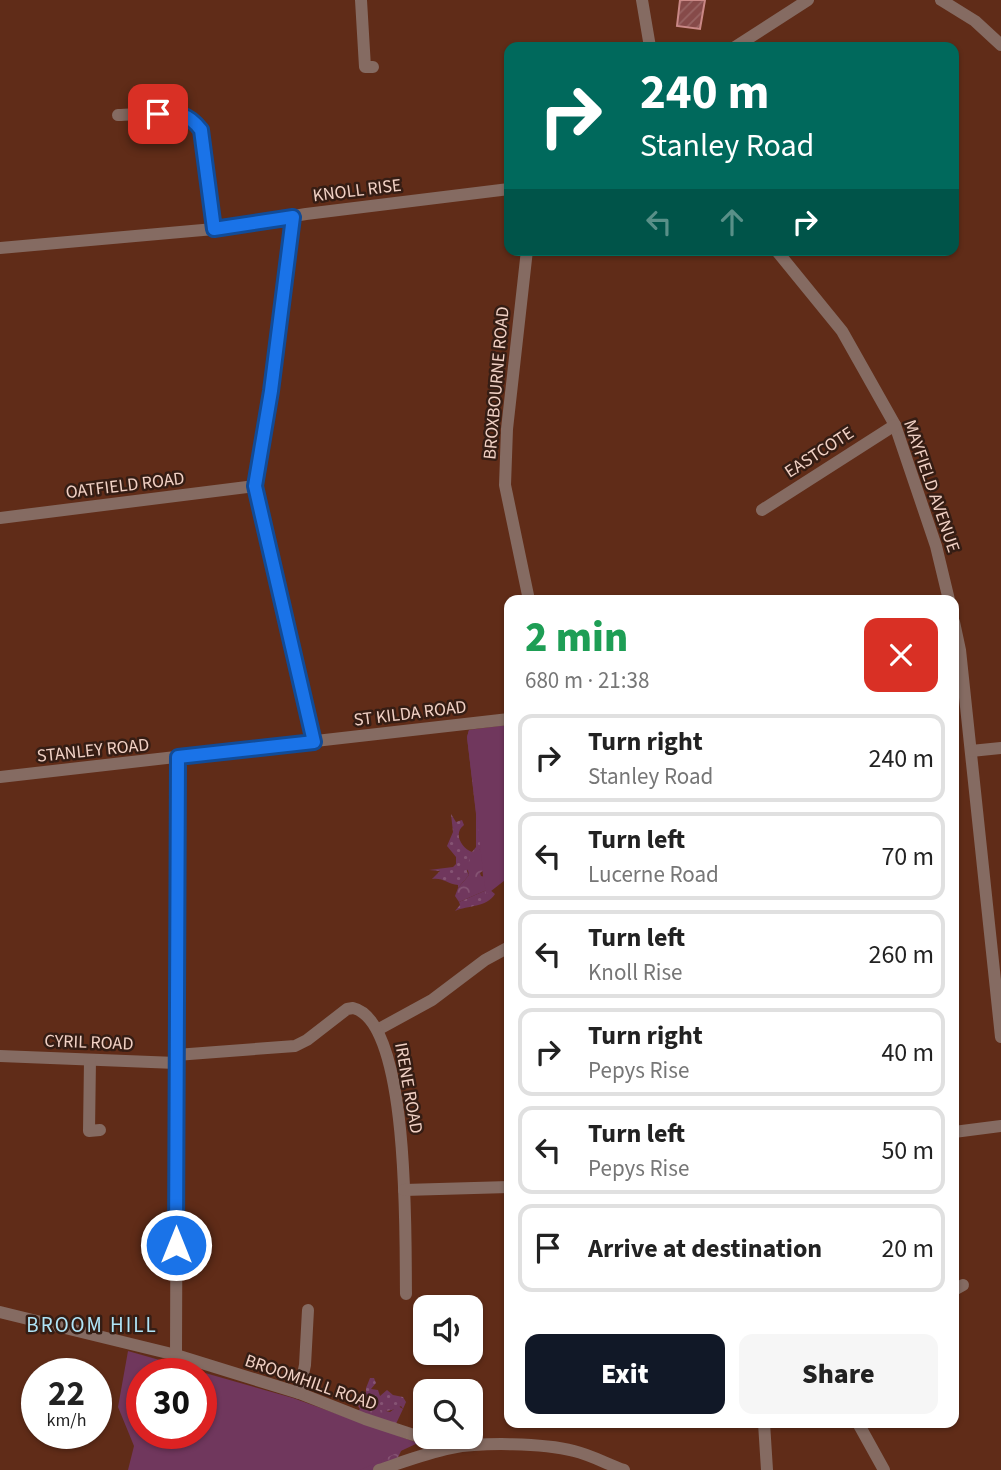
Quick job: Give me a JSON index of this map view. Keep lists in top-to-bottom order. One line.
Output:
{"streets":{"street":["KNOLL RISE","BROXBOURNE ROAD","EASTCOTE","OATFIELD ROAD","MAYFIELD AVENUE","ST KILDA ROAD","STANLEY ROAD","CYRIL ROAD","IRENE ROAD","BROOMHILL ROAD"]},"crossings":[["EASTCOTE","MAYFIELD AVENUE"],["ST KILDA ROAD","STANLEY ROAD"],["CYRIL ROAD","IRENE ROAD"]],"districts":["BROOM HILL"],"page":{"turn":["240 m","Stanley Road"],"heading":["2 min","680 m · 21:38"],"list":[{"name":"Turn right","note":"Stanley Road","value":"240 m"},{"name":"Turn left","note":"Lucerne Road","value":"70 m"},{"name":"Turn left","note":"Knoll Rise","value":"260 m"},{"name":"Turn right","note":"Pepys Rise","value":"40 m"},{"name":"Turn left","note":"Pepys Rise","value":"50 m"},{"name":"Arrive at destination","value":"20 m"}],"buttons":["Exit","Share"],"speed":"22 km/h","limit":"30"}}
